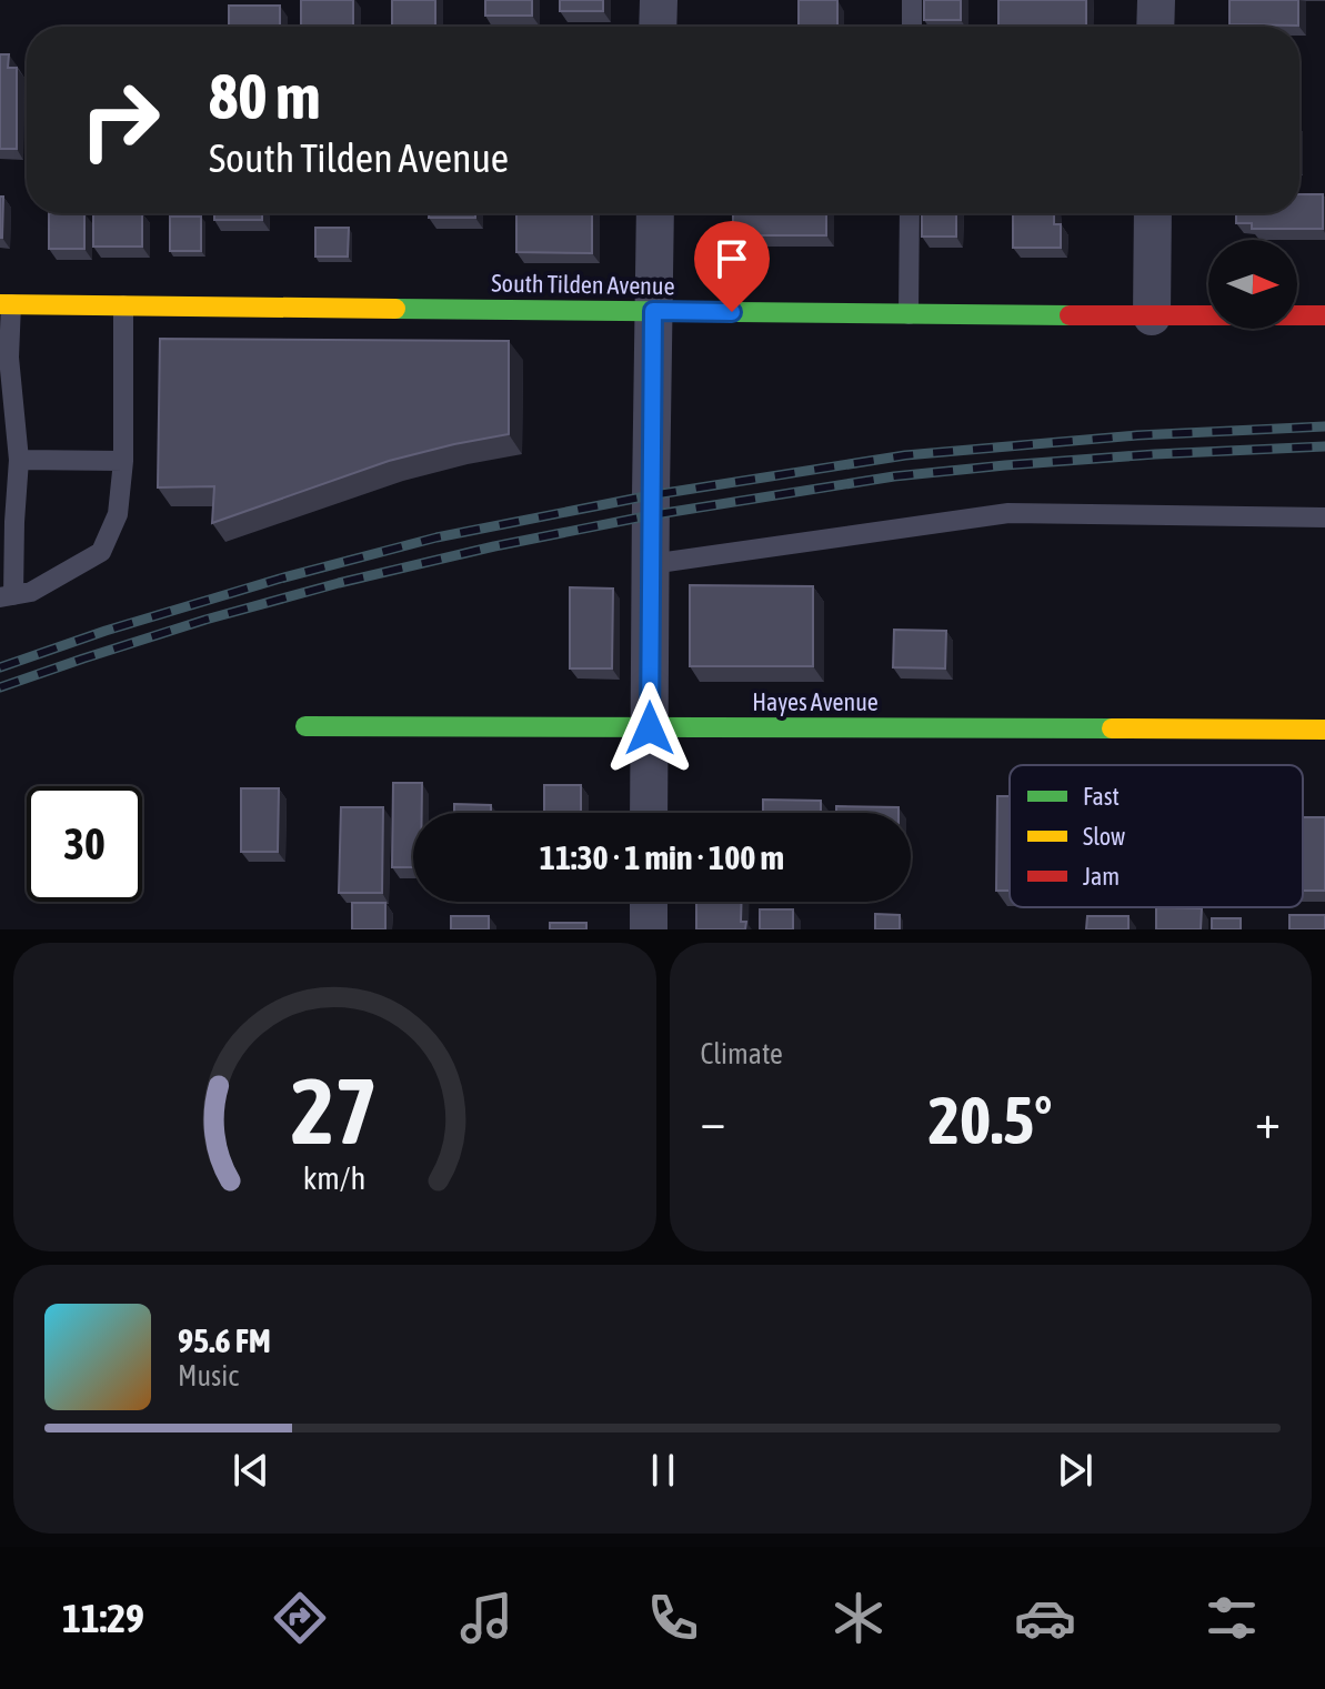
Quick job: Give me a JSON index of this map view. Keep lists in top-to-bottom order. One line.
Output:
{"streets":{"street":["South Tilden Avenue","Hayes Avenue"]},"legend":["Fast","Slow","Jam"],"north":"right","page":{"turn":["80 m","South Tilden Avenue"],"limit":"30","trip":"11:30 · 1 min · 100 m","tile":"Climate","heat":["−","20.5°","+"],"song":["95.6 FM","Music"],"tabs":"11:29","gauge":["27","km/h"]}}
